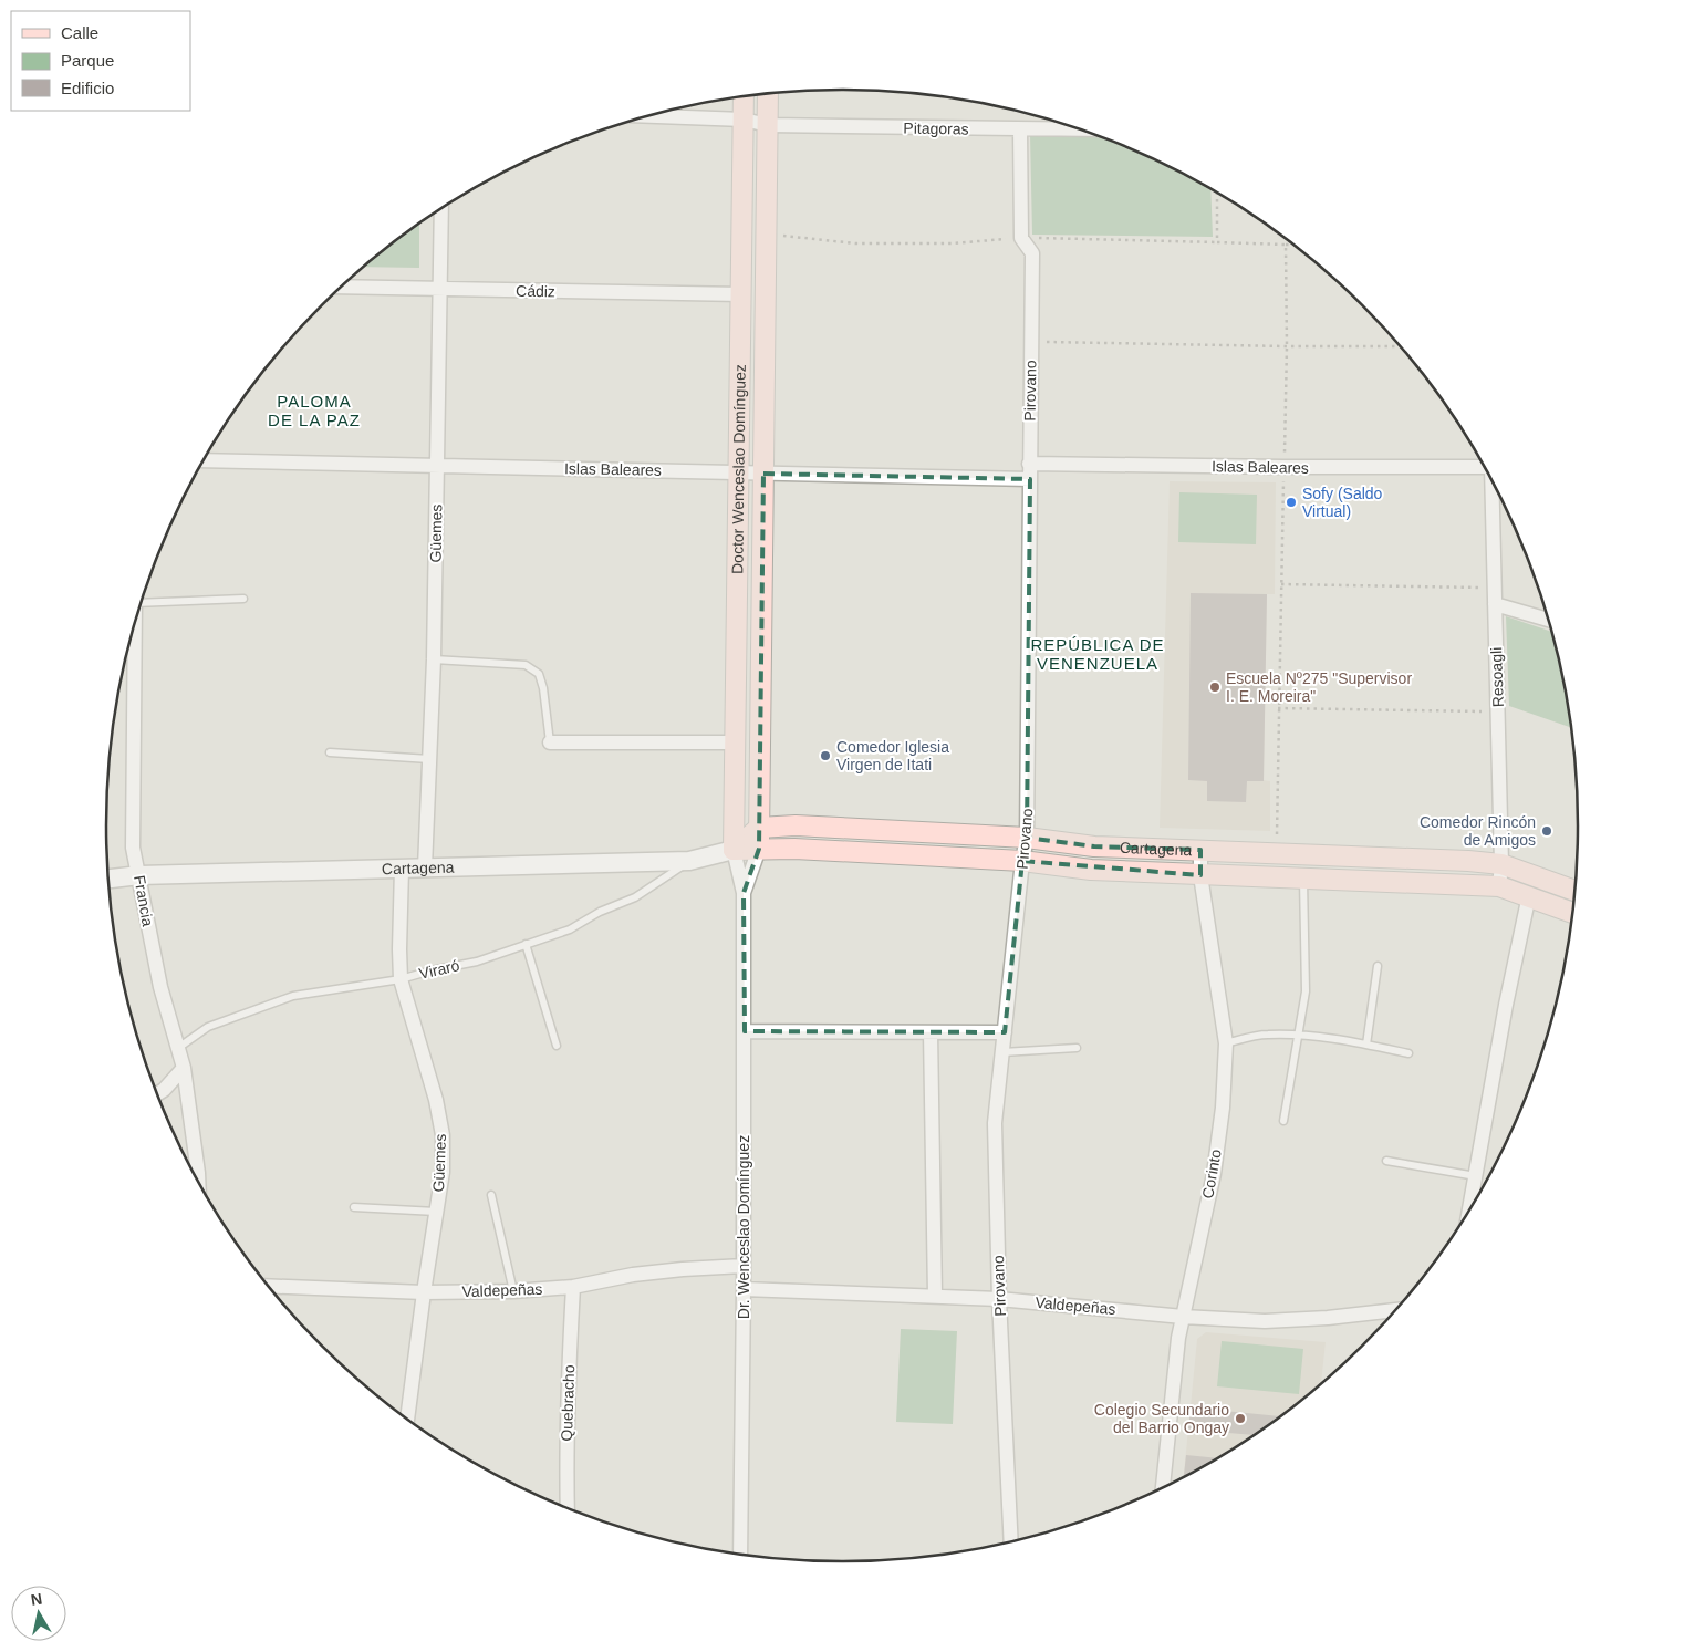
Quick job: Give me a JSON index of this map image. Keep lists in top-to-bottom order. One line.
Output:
{"streets":{"main road":["Doctor Wenceslao Domínguez","Cartagena"],"street":["Pitagoras","Cádiz","Pirovano","Islas Baleares","Güemes","Resoagli","Francia","Corinto","Dr. Wenceslao Domínguez","Valdepeñas","Quebracho"],"lane":["Viraró"]},"crossings":[["Pitagoras","Pirovano"],["Pitagoras","Doctor Wenceslao Domínguez"],["Cádiz","Doctor Wenceslao Domínguez"],["Cádiz","Güemes"],["Pirovano","Islas Baleares"],["Pirovano","Cartagena"],["Pirovano","Valdepeñas"],["Islas Baleares","Doctor Wenceslao Domínguez"],["Islas Baleares","Güemes"],["Doctor Wenceslao Domínguez","Cartagena"],["Doctor Wenceslao Domínguez","Dr. Wenceslao Domínguez"],["Güemes","Cartagena"],["Güemes","Viraró"],["Güemes","Valdepeñas"],["Resoagli","Cartagena"],["Cartagena","Francia"],["Cartagena","Viraró"],["Cartagena","Corinto"],["Cartagena","Dr. Wenceslao Domínguez"],["Francia","Viraró"],["Corinto","Valdepeñas"],["Dr. Wenceslao Domínguez","Valdepeñas"],["Valdepeñas","Quebracho"]],"districts":["PALOMA DE LA PAZ","REPÚBLICA DE VENENZUELA"],"places":["Sofy (Saldo Virtual)","Escuela Nº275 \"Supervisor I. E. Moreira\"","Comedor Iglesia Virgen de Itati","Comedor Rincón de Amigos","Colegio Secundario del Barrio Ongay"],"legend":["Calle","Parque","Edificio"],"north":"top"}
